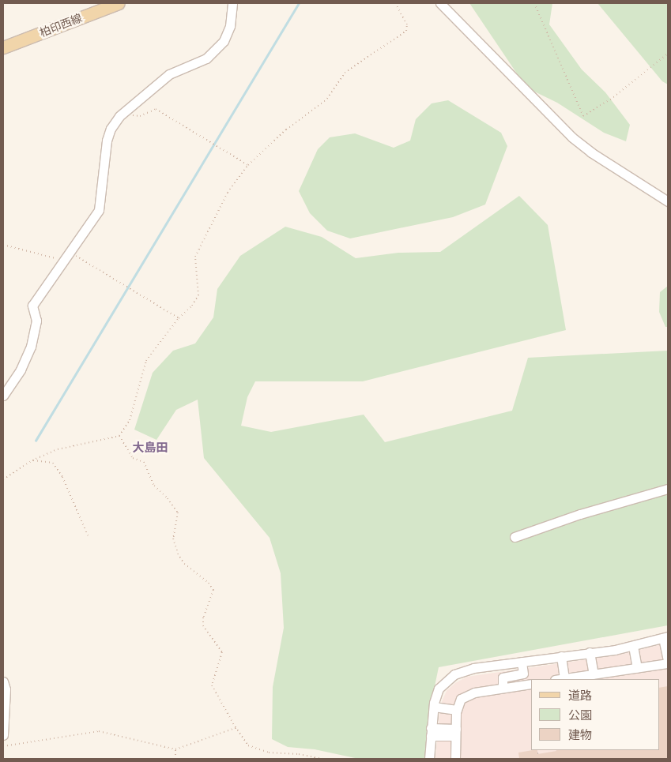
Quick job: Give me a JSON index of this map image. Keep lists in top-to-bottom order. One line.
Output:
{"streets":{"main road":["柏印西線"]},"districts":["大島田"],"legend":["道路","公園","建物"]}
